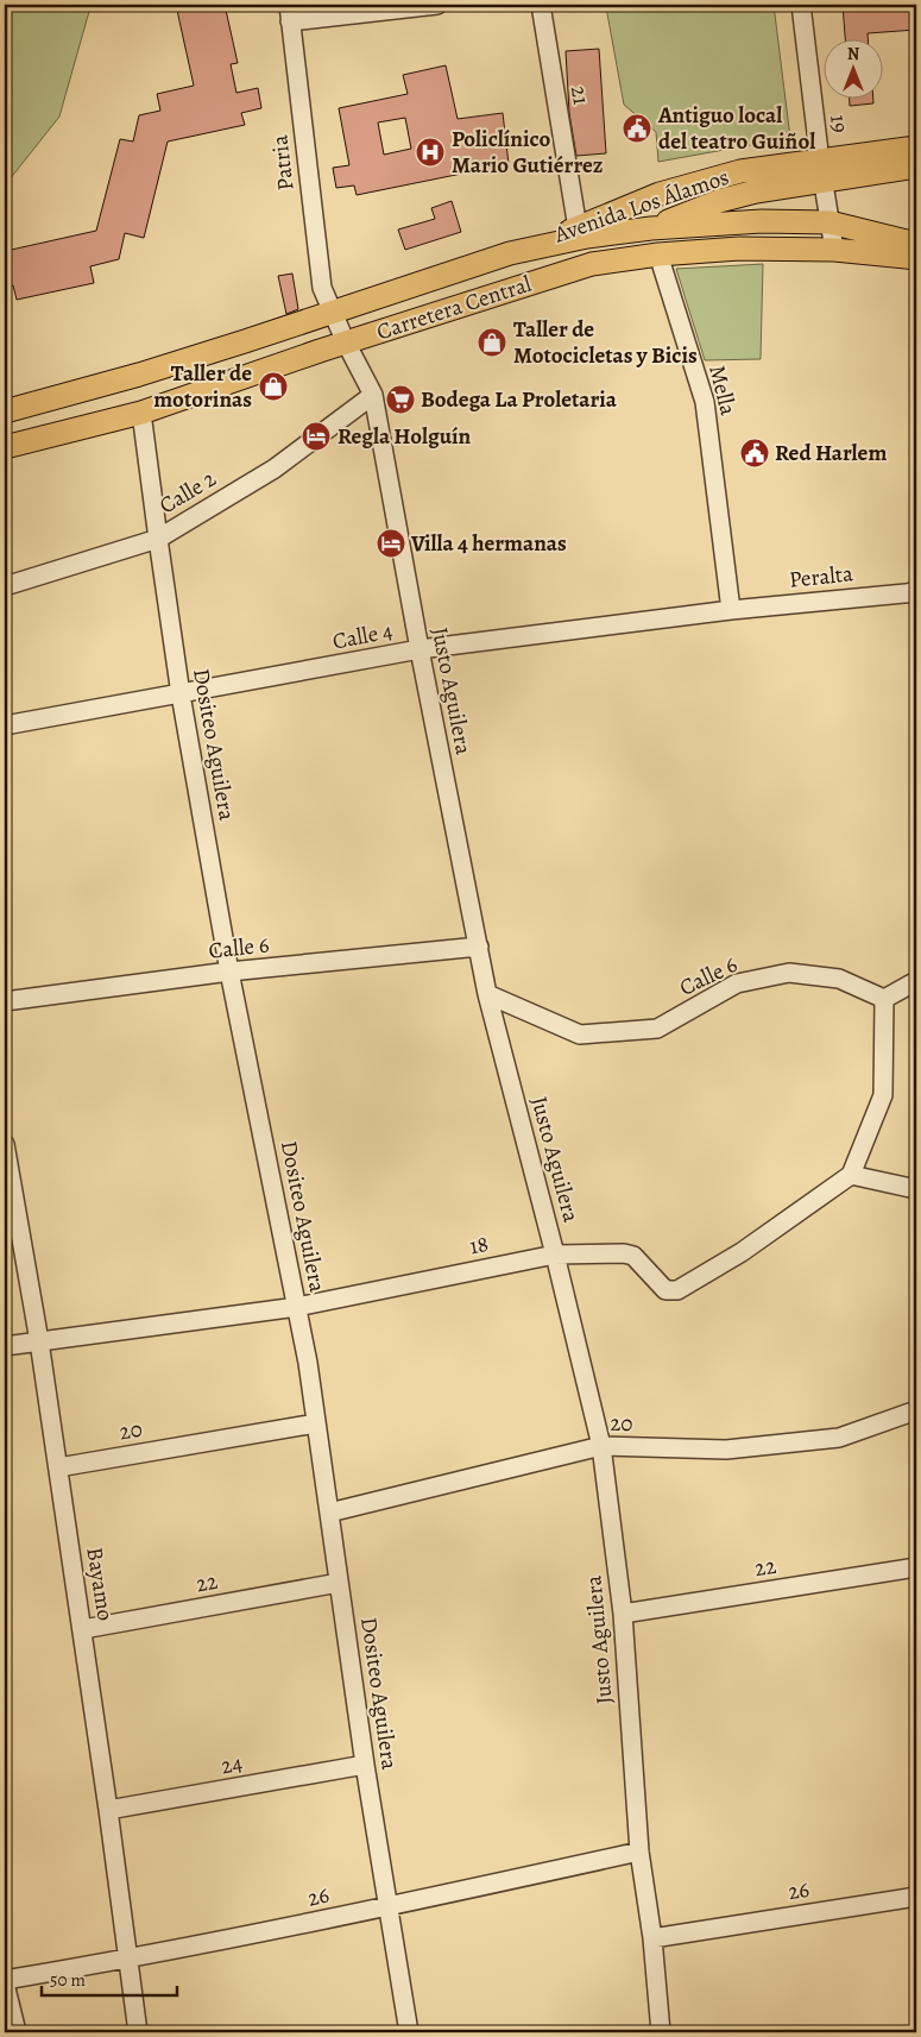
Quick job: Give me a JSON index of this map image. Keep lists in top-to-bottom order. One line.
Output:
{"streets":{"main road":["Avenida Los Álamos","Carretera Central"],"street":["21","19","Patria","Mella","Calle 2","Peralta","Calle 4","Justo Aguilera","Dositeo Aguilera","Calle 6","18","20","22","Bayamo","24","26"]},"crossings":[["21","Avenida Los Álamos"],["19","Avenida Los Álamos"],["19","Carretera Central"],["Patria","Carretera Central"],["Patria","Justo Aguilera"],["Avenida Los Álamos","Carretera Central"],["Carretera Central","Mella"],["Carretera Central","Justo Aguilera"],["Carretera Central","Dositeo Aguilera"],["Mella","Peralta"],["Mella","Calle 4"],["Calle 2","Justo Aguilera"],["Calle 2","Dositeo Aguilera"],["Peralta","Calle 4"],["Calle 4","Justo Aguilera"],["Calle 4","Dositeo Aguilera"],["Justo Aguilera","Calle 6"],["Justo Aguilera","18"],["Justo Aguilera","20"],["Justo Aguilera","22"],["Justo Aguilera","26"],["Dositeo Aguilera","Calle 6"],["Dositeo Aguilera","18"],["Dositeo Aguilera","20"],["Dositeo Aguilera","22"],["Dositeo Aguilera","24"],["Dositeo Aguilera","26"],["18","Bayamo"],["20","Bayamo"],["22","Bayamo"],["Bayamo","24"],["Bayamo","26"]],"places":{"public building":["Antiguo local del teatro Guiñol","Red Harlem"],"hospital":["Policlínico Mario Gutiérrez"],"shop":["Taller de Motocicletas y Bicis","Taller de motorinas"],"supermarket":["Bodega La Proletaria"],"hotel":["Regla Holguín","Villa 4 hermanas"]},"scale_bar":"50 m","north":"top"}
